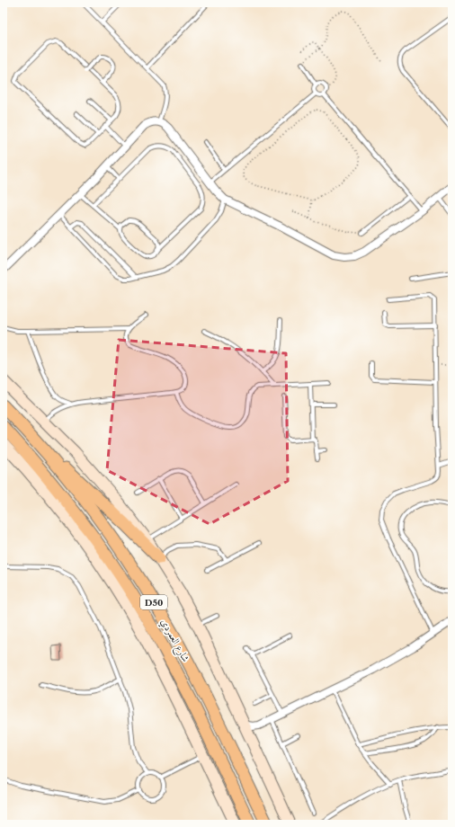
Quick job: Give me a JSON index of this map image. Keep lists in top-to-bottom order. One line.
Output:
{"streets":{"main road":["D50","شارع العمردي"]}}
